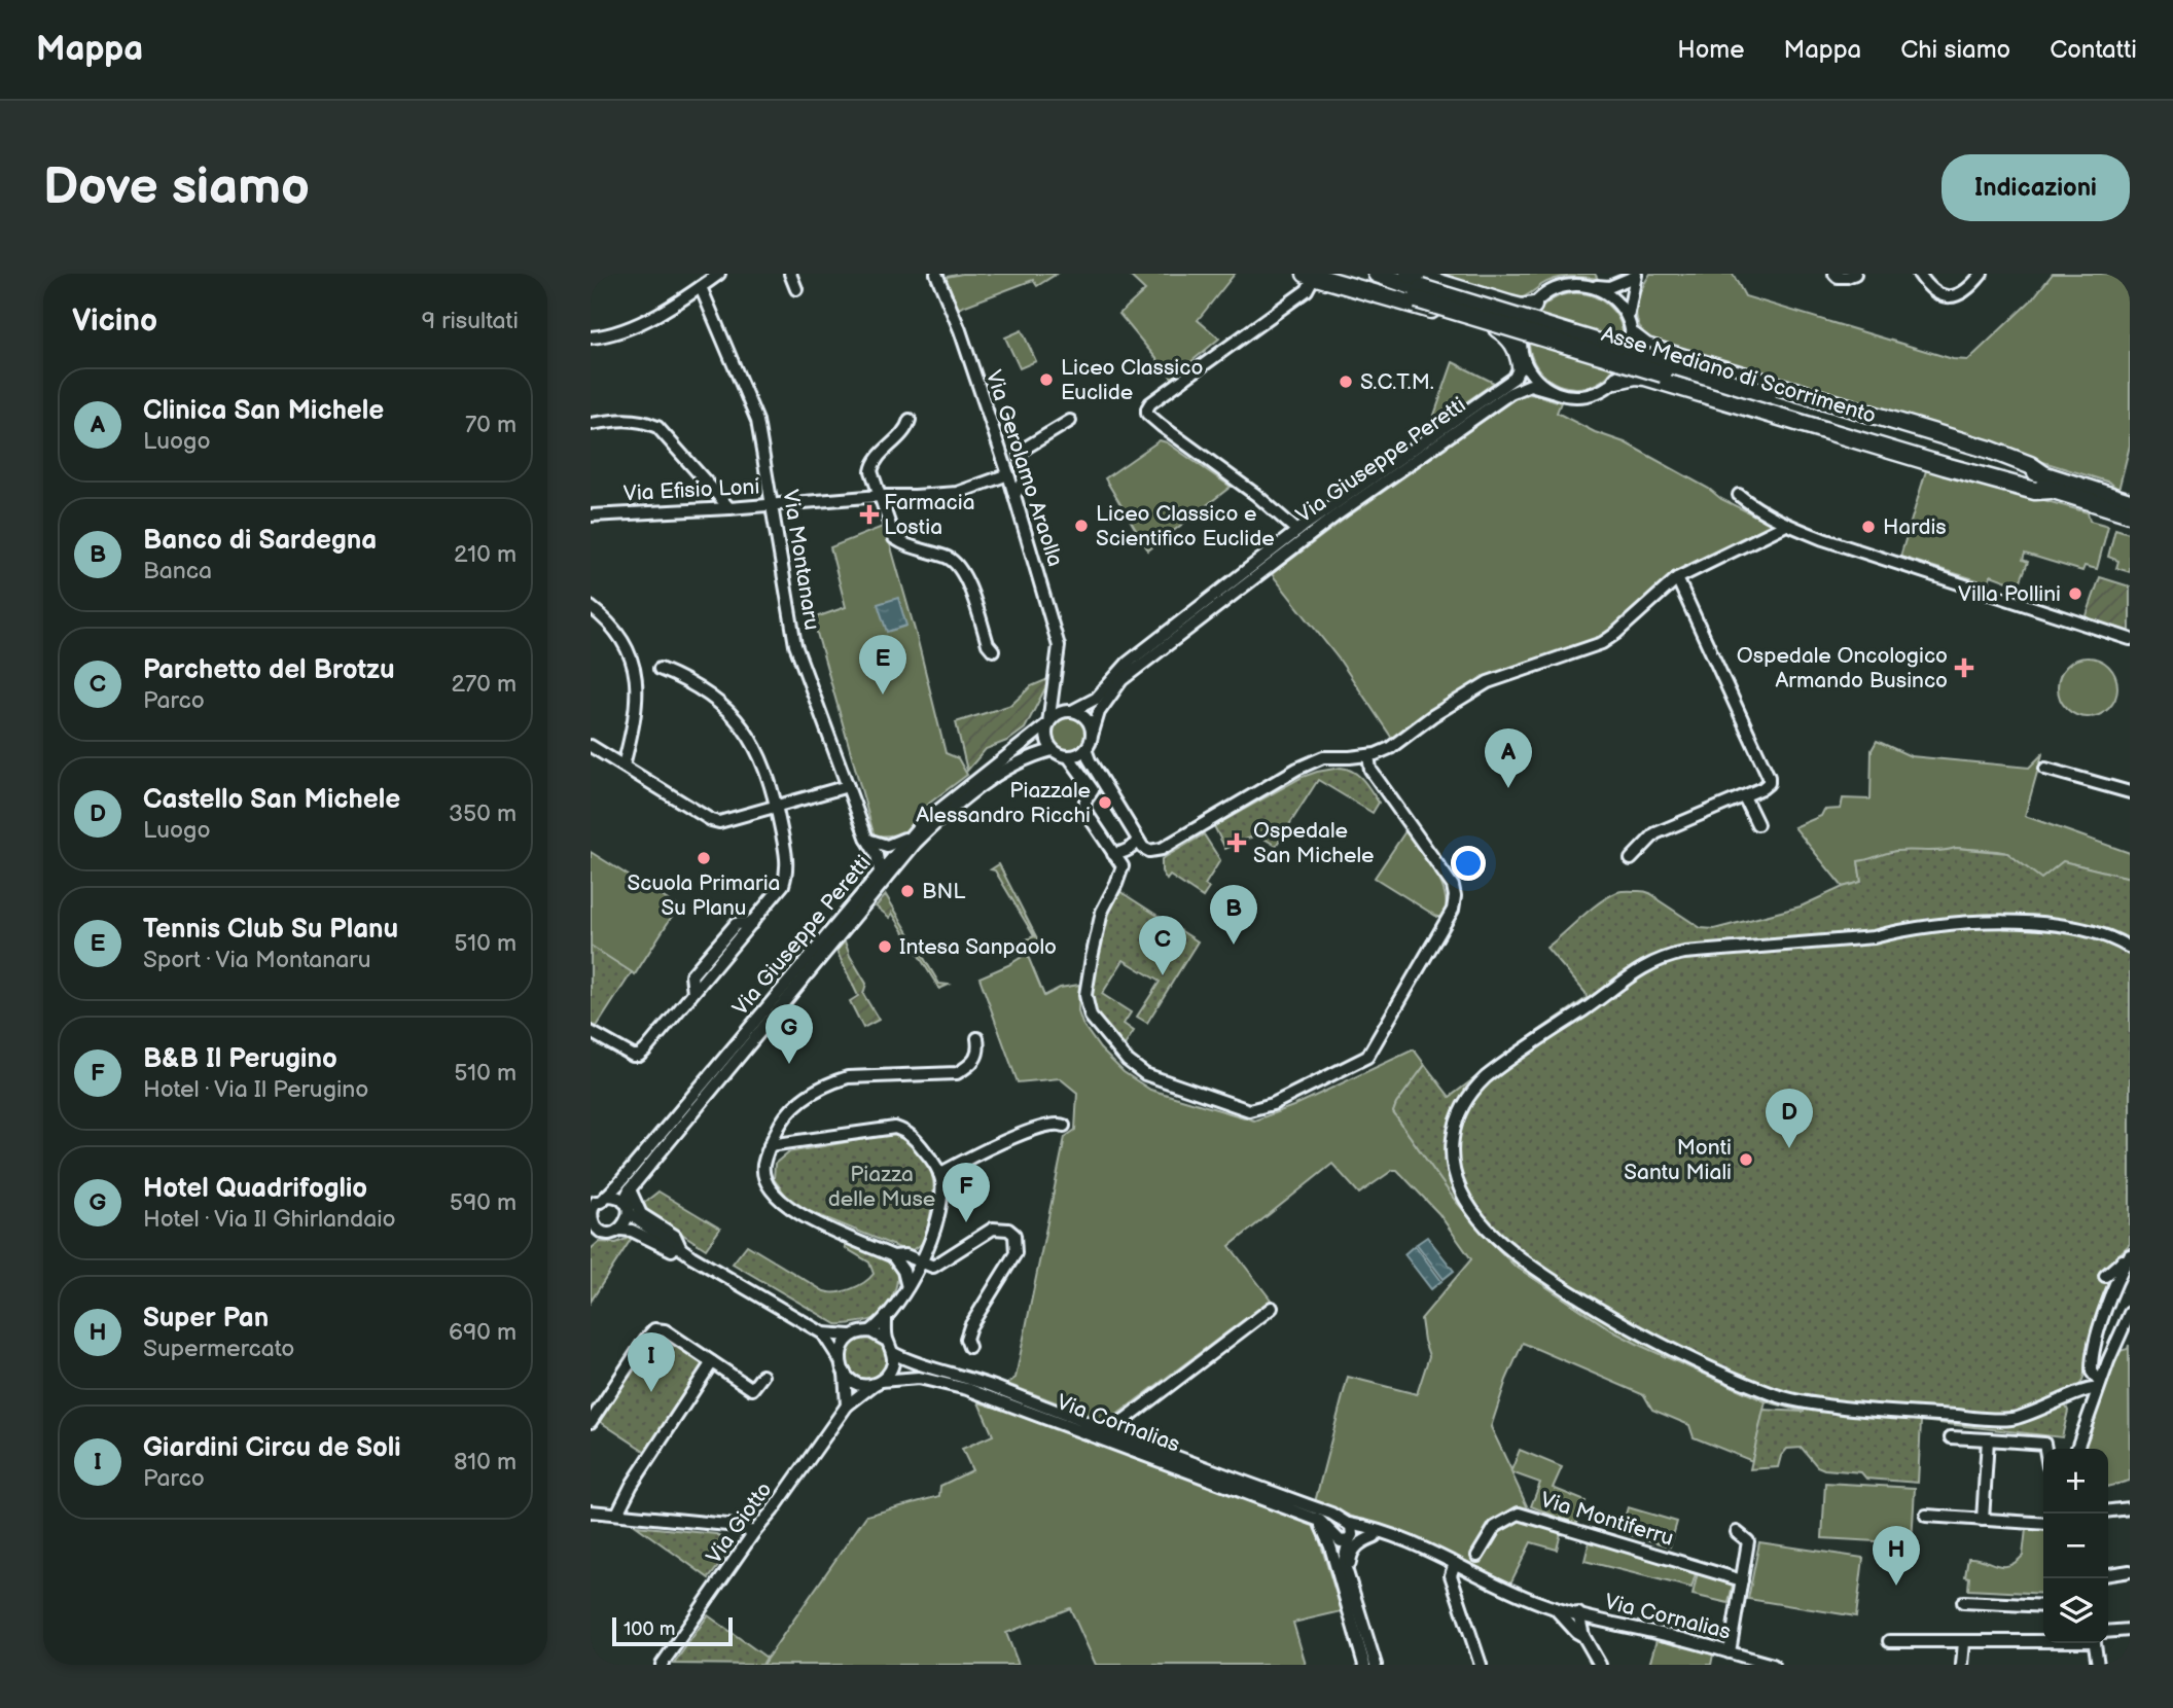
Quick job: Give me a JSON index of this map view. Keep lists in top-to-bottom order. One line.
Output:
{"streets":{"highway":["Asse Mediano di Scorrimento"],"street":["Via Giuseppe Peretti","Via Gerolamo Araolla","Via Efisio Loni","Via Montanaru","Via Cornalias","Via Montiferru","Via Giotto"]},"crossings":[["Via Giuseppe Peretti","Via Montanaru"],["Via Gerolamo Araolla","Via Efisio Loni"],["Via Efisio Loni","Via Montanaru"],["Via Cornalias","Via Giotto"]],"parks":["Piazza delle Muse"],"places":{"other":["Liceo Classico Euclide","S.C.T.M.","Liceo Classico e Scientifico Euclide","Hardis","Villa Pollini","Piazzale Alessandro Ricchi","Scuola Primaria Su Planu","BNL","Intesa Sanpaolo","Monti Santu Miali"],"health":["Farmacia Lostia","Ospedale Oncologico Armando Businco","Ospedale San Michele"]},"scale_bar":"100 m","page":{"header":"Mappa","nav":["Home","Mappa","Chi siamo","Contatti"],"buttons":"Indicazioni","title":"Dove siamo","heading":["Vicino","9 risultati"],"list":[{"mark":"A","name":"Clinica San Michele","note":"Luogo","value":"70 m"},{"mark":"B","name":"Banco di Sardegna","note":"Banca","value":"210 m"},{"mark":"C","name":"Parchetto del Brotzu","note":"Parco","value":"270 m"},{"mark":"D","name":"Castello San Michele","note":"Luogo","value":"350 m"},{"mark":"E","name":"Tennis Club Su Planu","note":"Sport · Via Montanaru","value":"510 m"},{"mark":"F","name":"B&B Il Perugino","note":"Hotel · Via Il Perugino","value":"510 m"},{"mark":"G","name":"Hotel Quadrifoglio","note":"Hotel · Via Il Ghirlandaio","value":"590 m"},{"mark":"H","name":"Super Pan","note":"Supermercato","value":"690 m"},{"mark":"I","name":"Giardini Circu de Soli","note":"Parco","value":"810 m"}],"pins":["E","A","B","C","G","D","F","I","H"],"map_buttons":["+","−"],"scale":"100 m"}}
